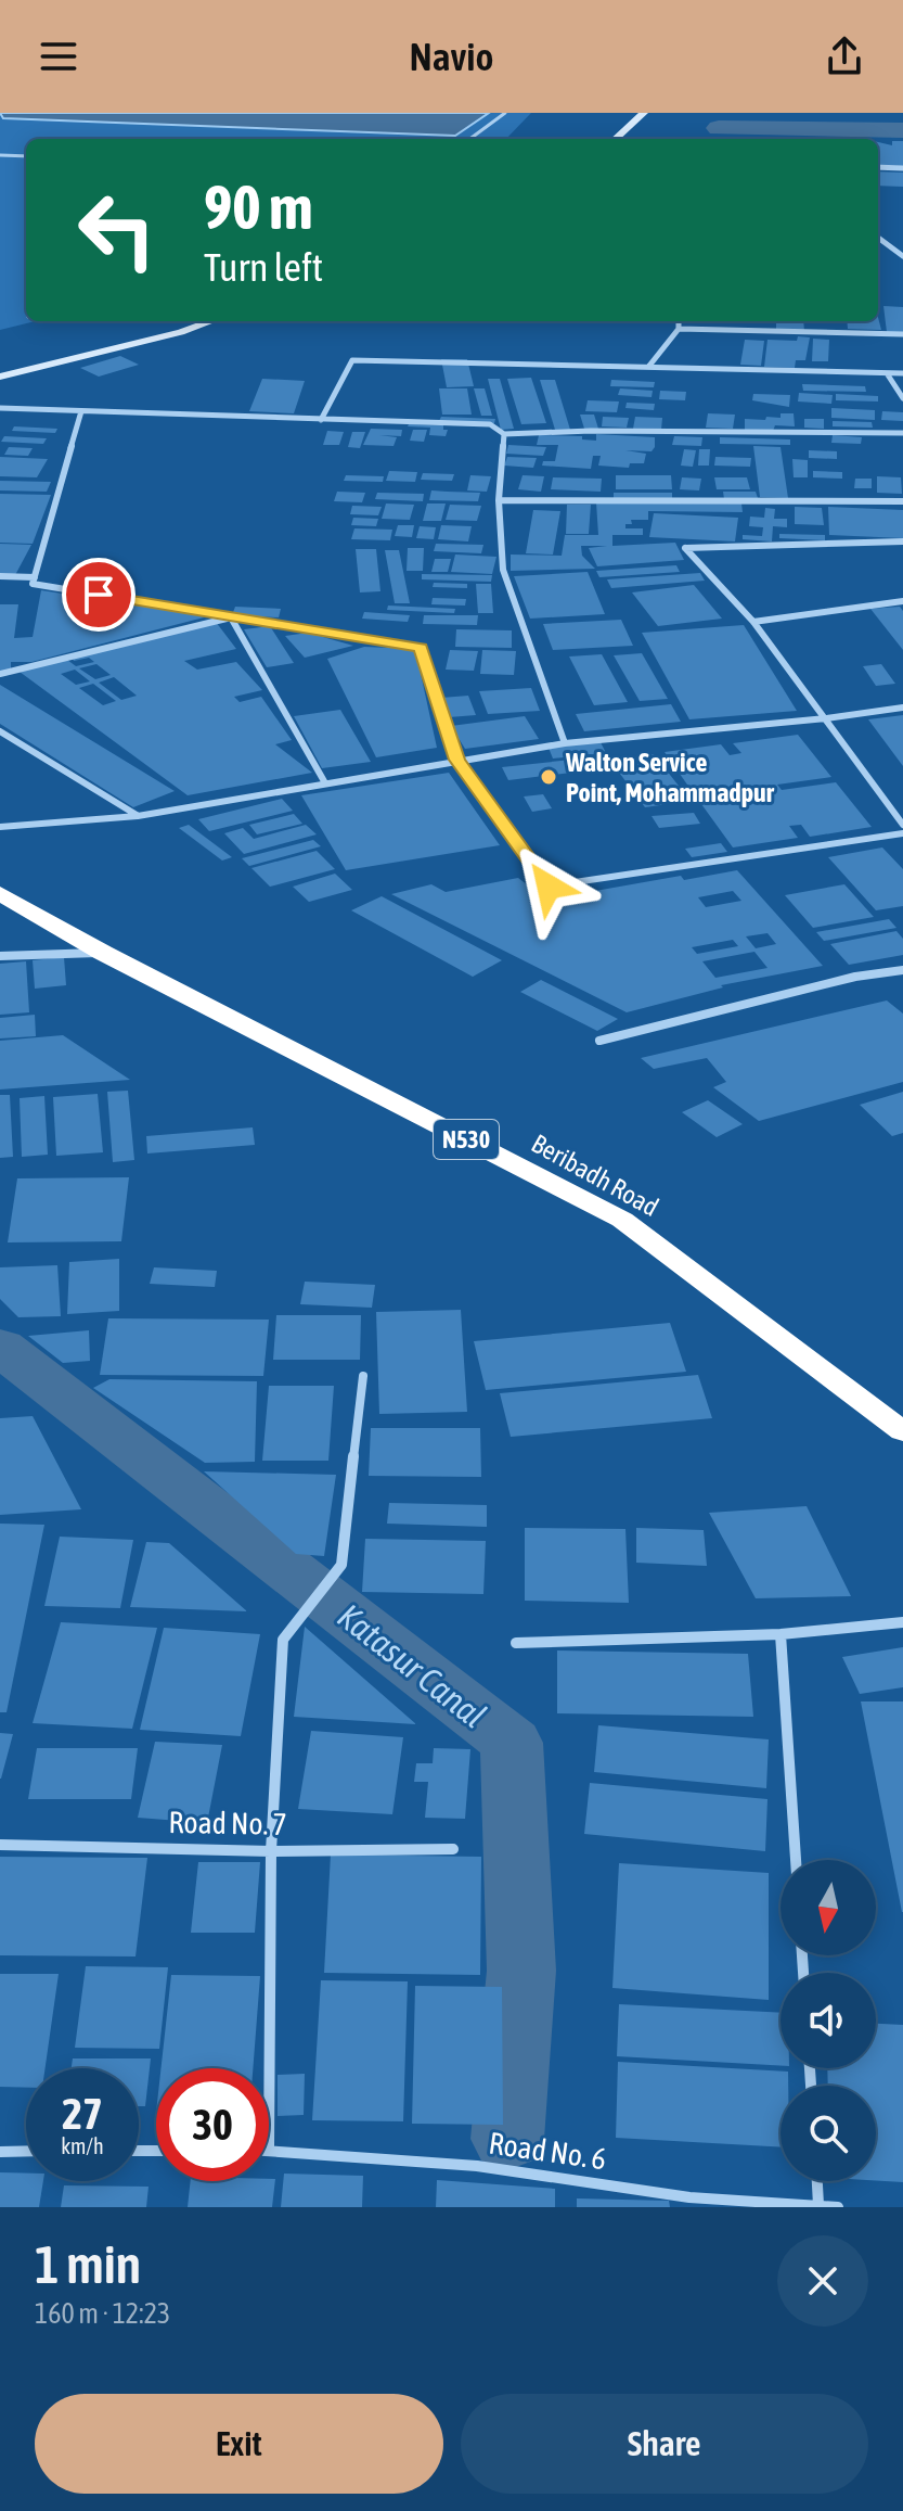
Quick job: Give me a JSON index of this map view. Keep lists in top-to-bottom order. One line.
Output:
{"streets":{"highway":["N530","Beribadh Road"],"street":["Road No. 7","Road No. 6"]},"water":["Katasur Canal"],"places":["Walton Service Point, Mohammadpur"],"north":"bottom","page":{"header":"Navio","turn":["90 m","Turn left"],"speed":"27 km/h","limit":"30","heading":["1 min","160 m · 12:23"],"buttons":["Exit","Share"]}}
